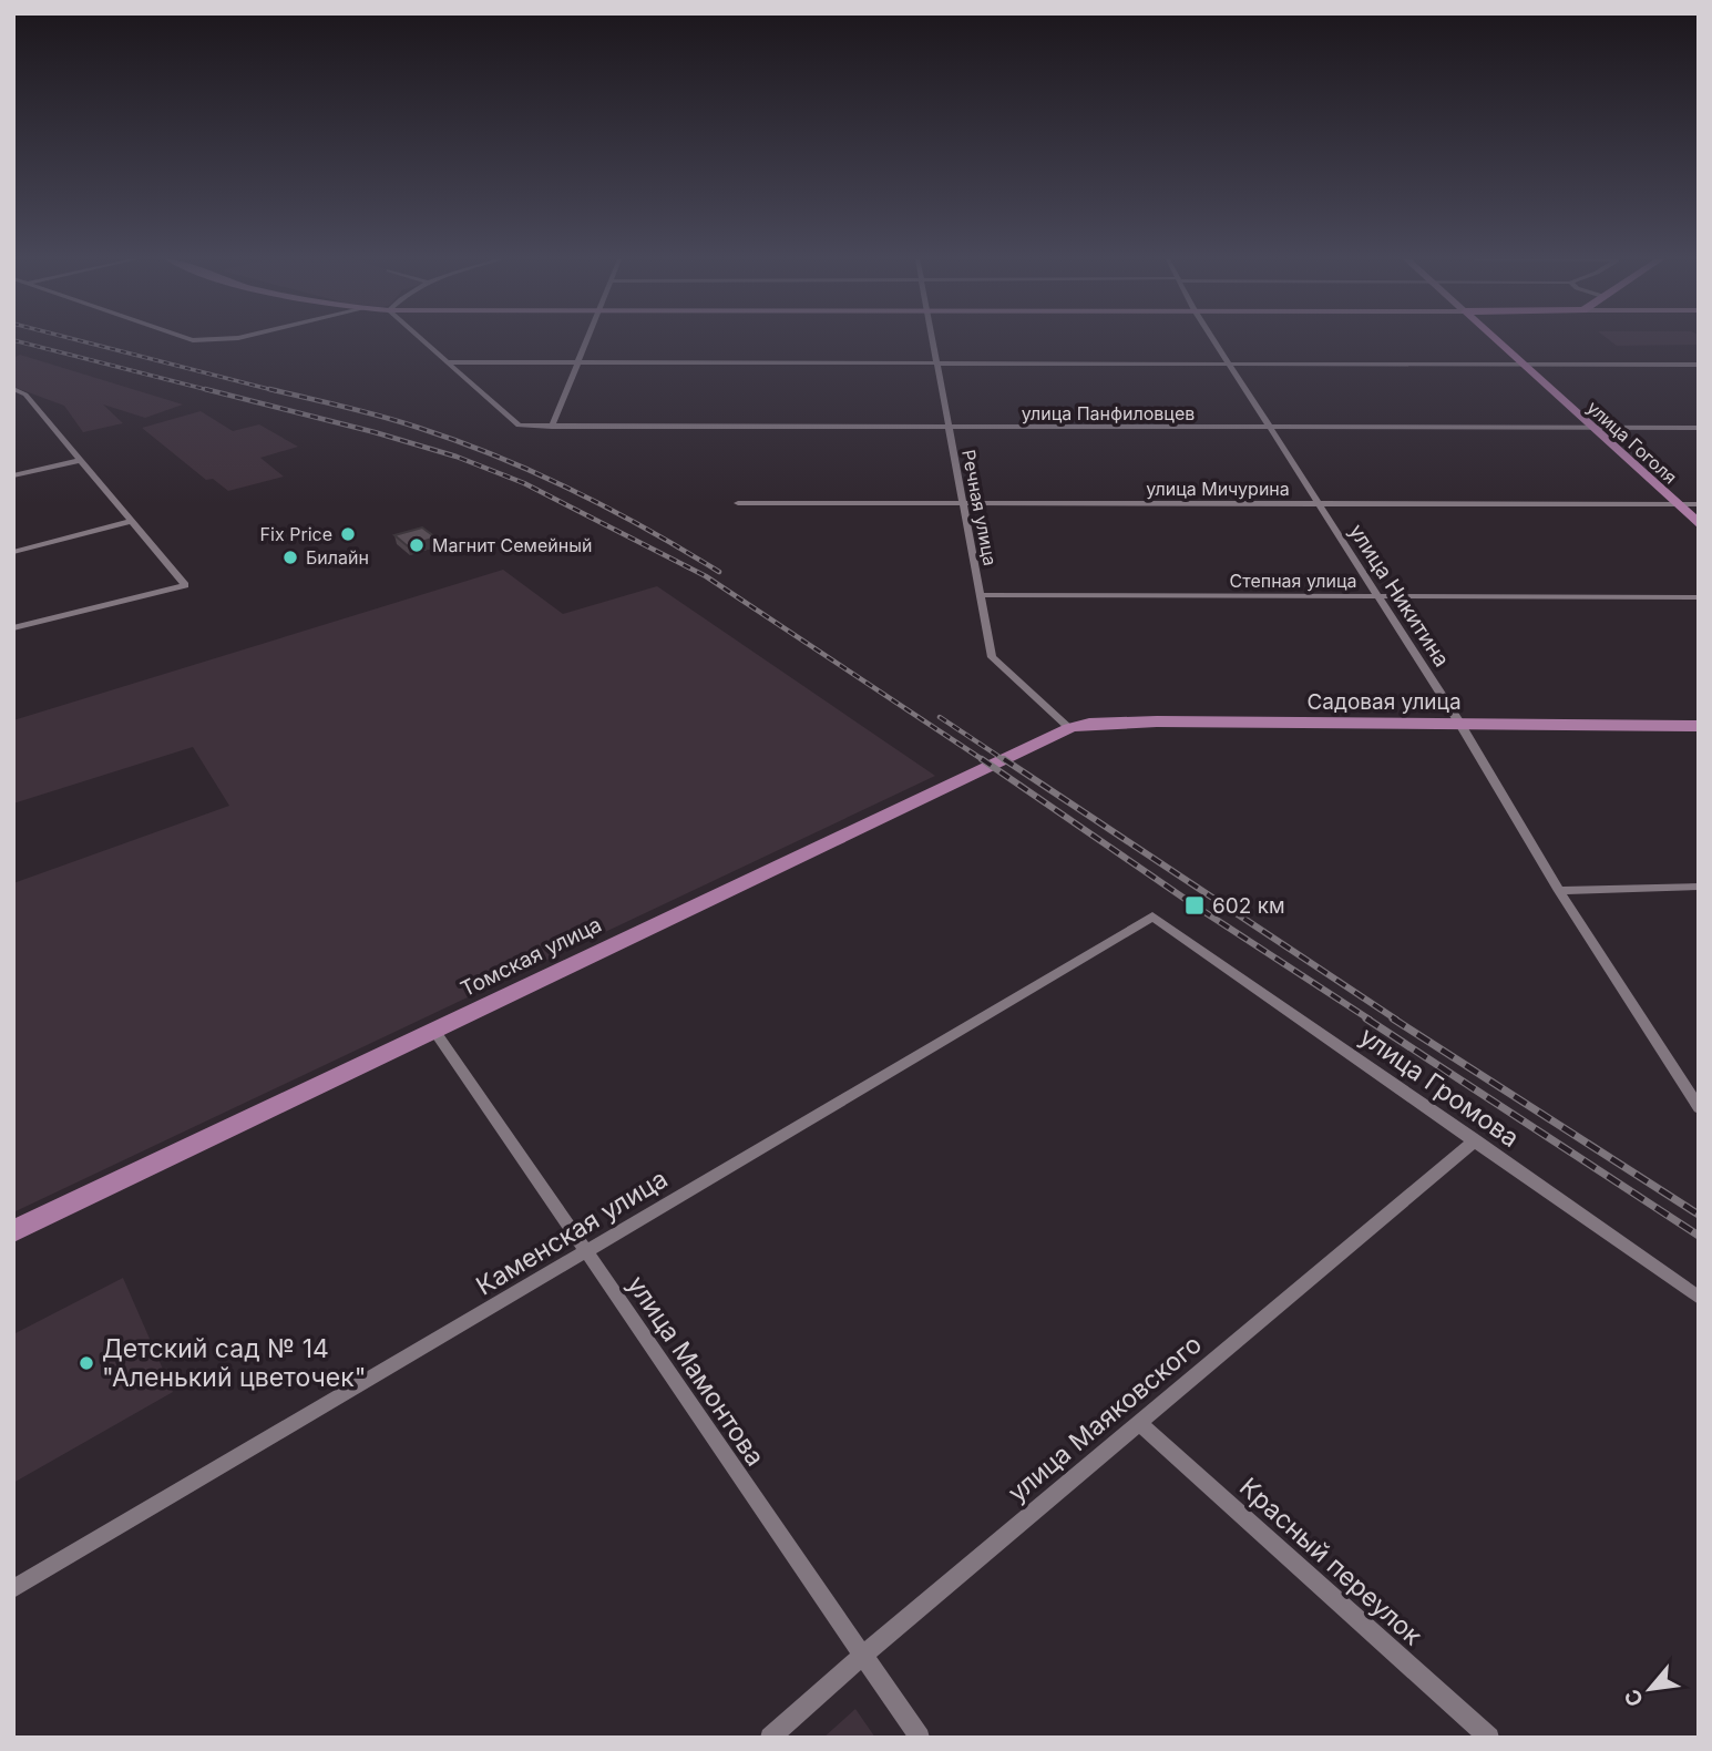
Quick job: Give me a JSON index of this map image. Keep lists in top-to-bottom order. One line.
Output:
{"streets":{"main road":["улица Гоголя","Садовая улица","Томская улица"],"street":["улица Панфиловцев","улица Мичурина","Речная улица","Степная улица","улица Никитина","улица Громова","Каменская улица","улица Мамонтова","улица Маяковского","Красный переулок"]},"crossings":[["улица Панфиловцев","улица Гоголя"],["улица Панфиловцев","Речная улица"],["улица Панфиловцев","улица Никитина"],["улица Гоголя","улица Мичурина"],["улица Мичурина","Речная улица"],["улица Мичурина","улица Никитина"],["Речная улица","Степная улица"],["Речная улица","Садовая улица"],["Речная улица","Томская улица"],["Степная улица","улица Никитина"],["улица Никитина","Садовая улица"],["Садовая улица","Томская улица"],["Томская улица","улица Мамонтова"],["улица Громова","Каменская улица"],["улица Громова","улица Маяковского"],["Каменская улица","улица Мамонтова"],["улица Мамонтова","улица Маяковского"],["улица Маяковского","Красный переулок"]],"places":{"other":["Fix Price","Магнит Семейный","Билайн","Детский сад № 14 \"Аленький цветочек\""],"transit":["602 км"]},"north":"bottom left"}
